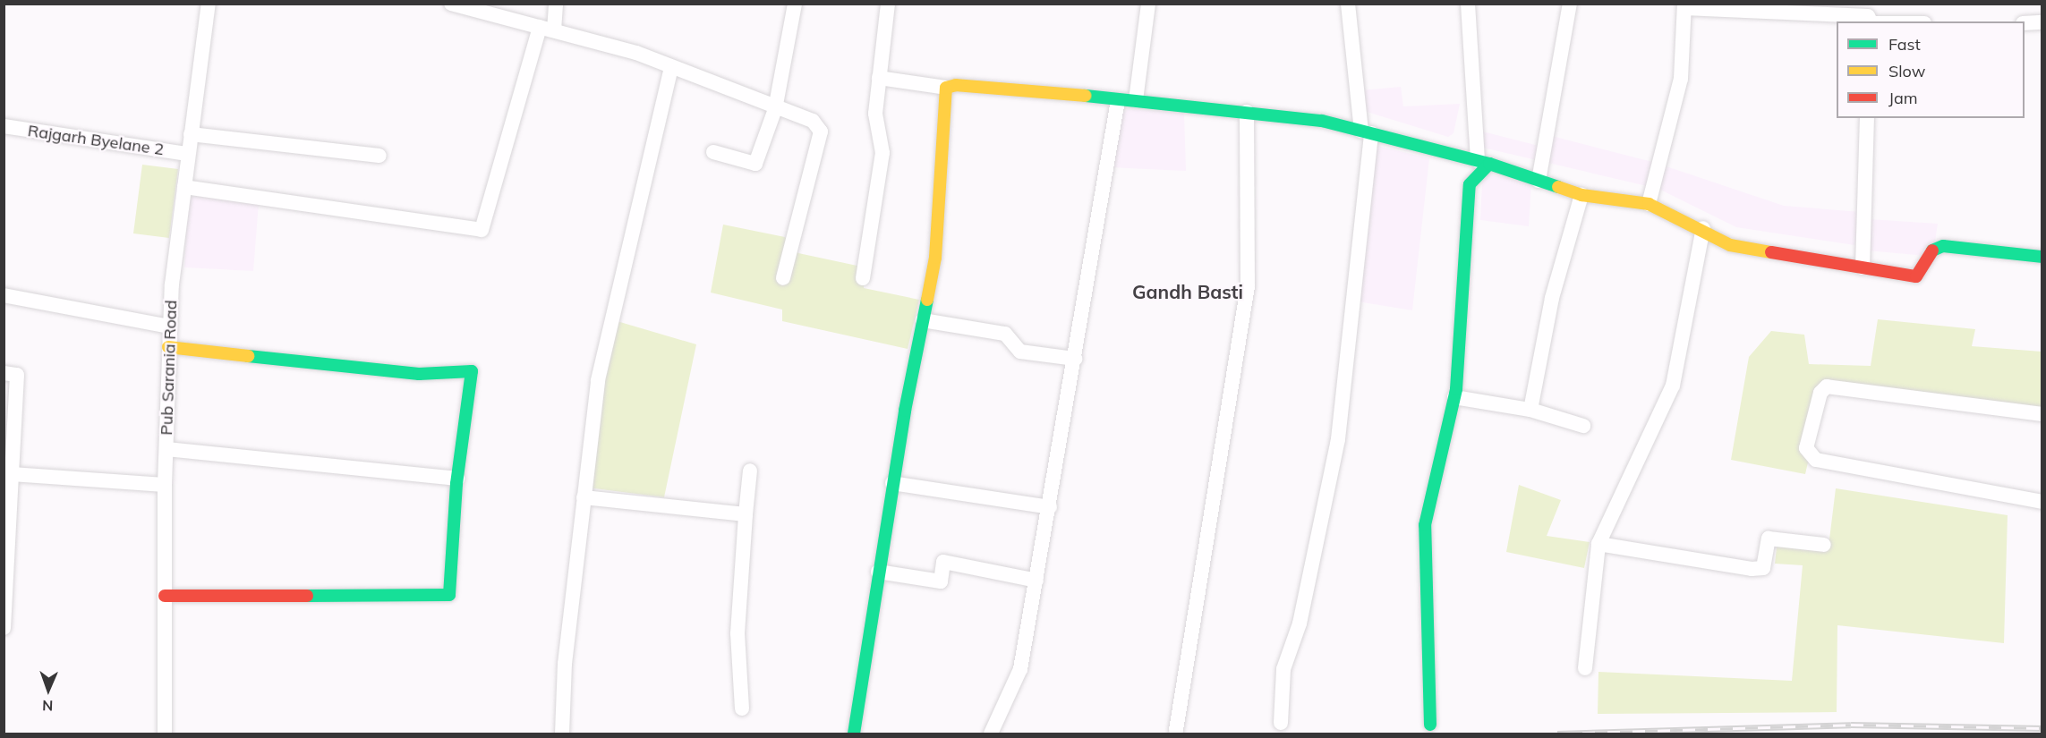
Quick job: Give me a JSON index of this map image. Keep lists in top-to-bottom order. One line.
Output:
{"streets":{"street":["Rajgarh Byelane 2","Pub Sarania Road"]},"crossings":[["Rajgarh Byelane 2","Pub Sarania Road"]],"districts":["Gandh Basti"],"legend":["Fast","Slow","Jam"],"north":"bottom"}
